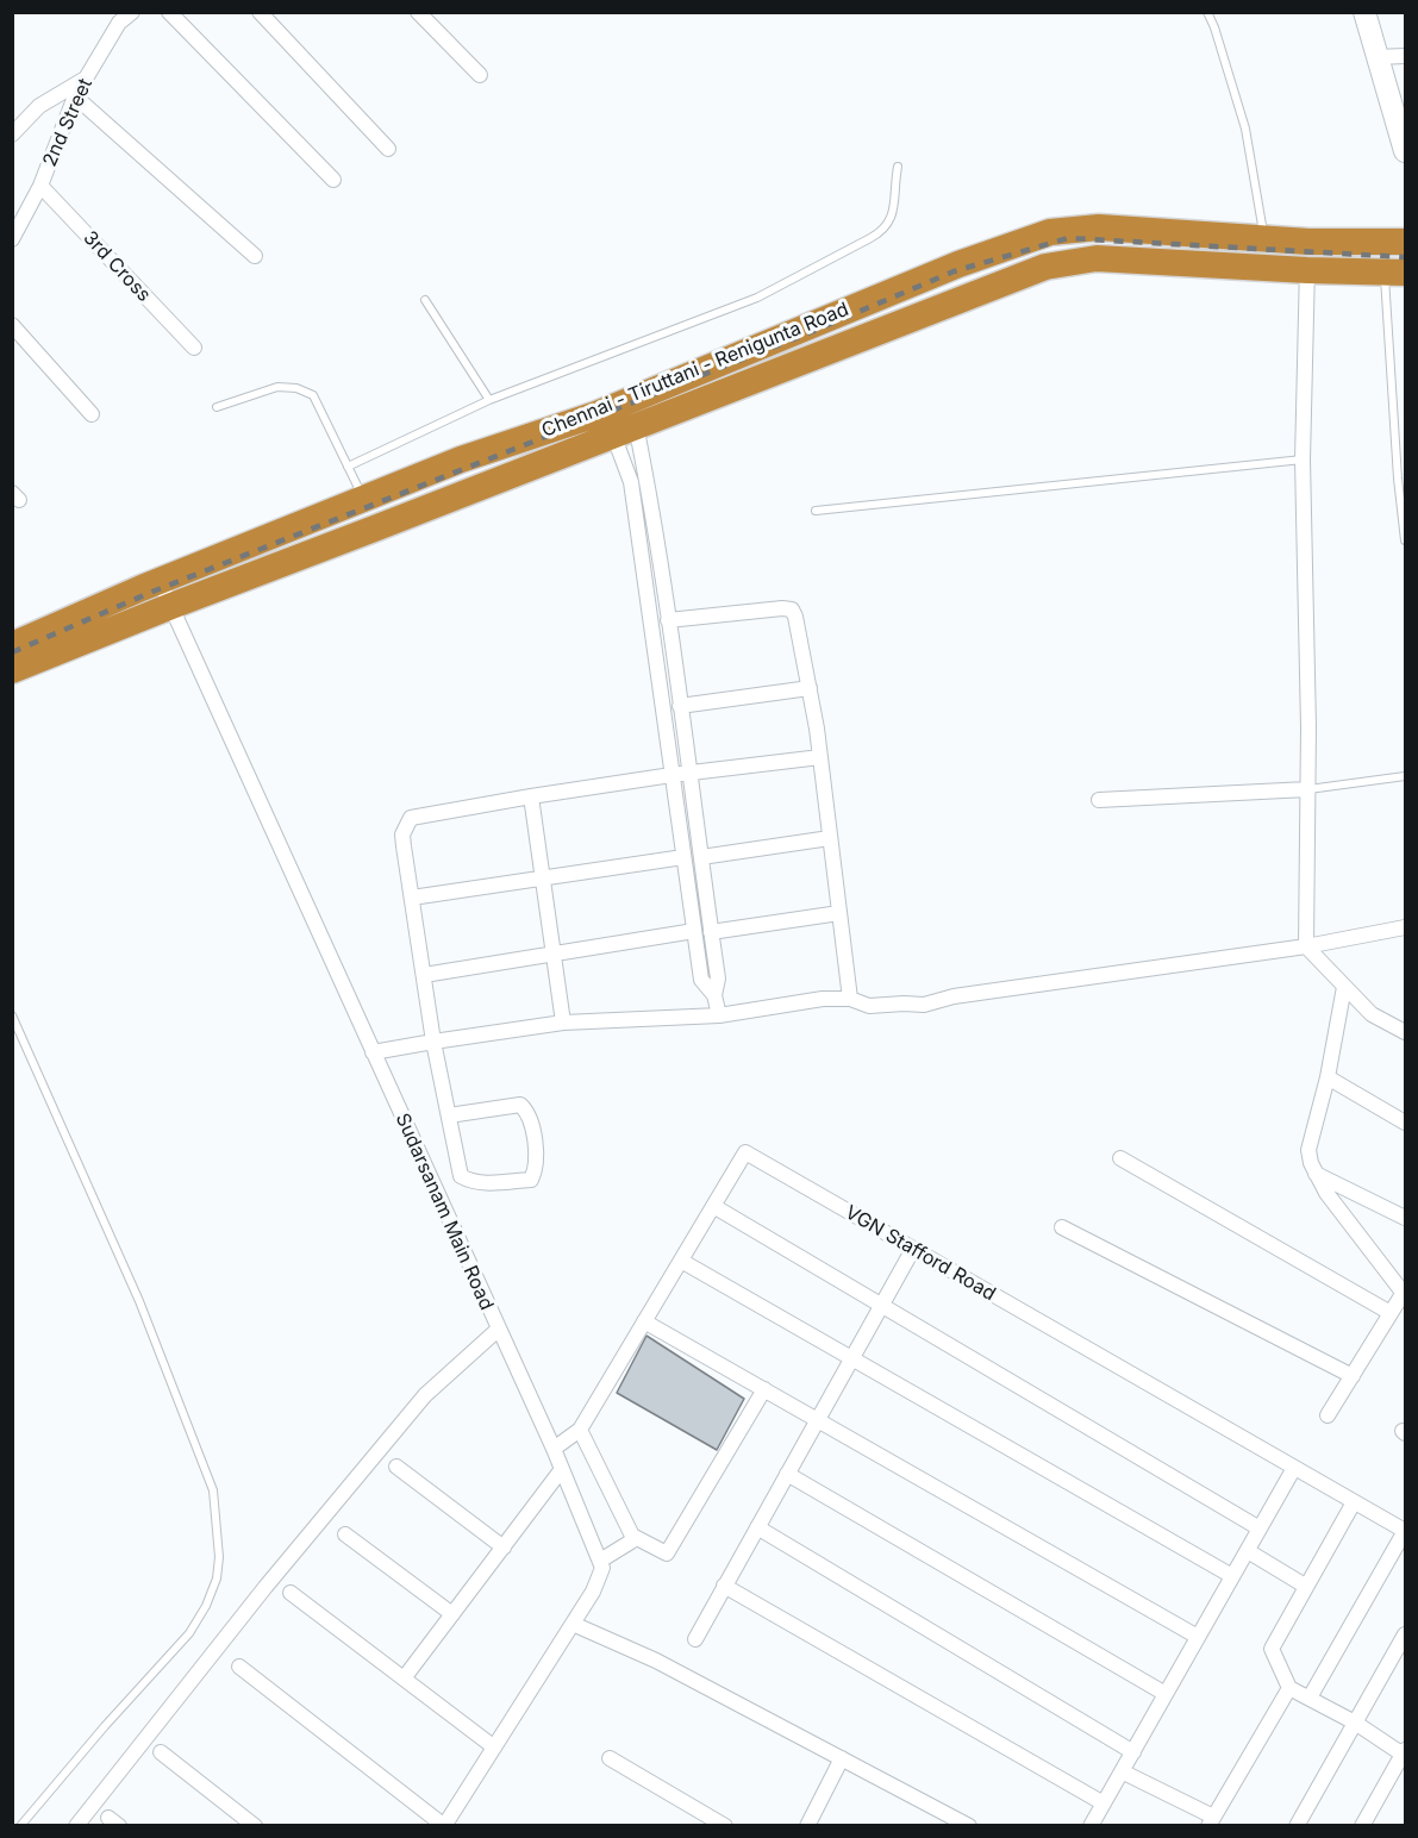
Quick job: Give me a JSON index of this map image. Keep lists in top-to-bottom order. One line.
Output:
{"streets":{"highway":["Chennai - Tiruttani - Renigunta Road"],"street":["2nd Street","3rd Cross","Sudarsanam Main Road","VGN Stafford Road"]},"crossings":[["2nd Street","3rd Cross"],["Chennai - Tiruttani - Renigunta Road","Sudarsanam Main Road"],["Sudarsanam Main Road","VGN Stafford Road"]]}
